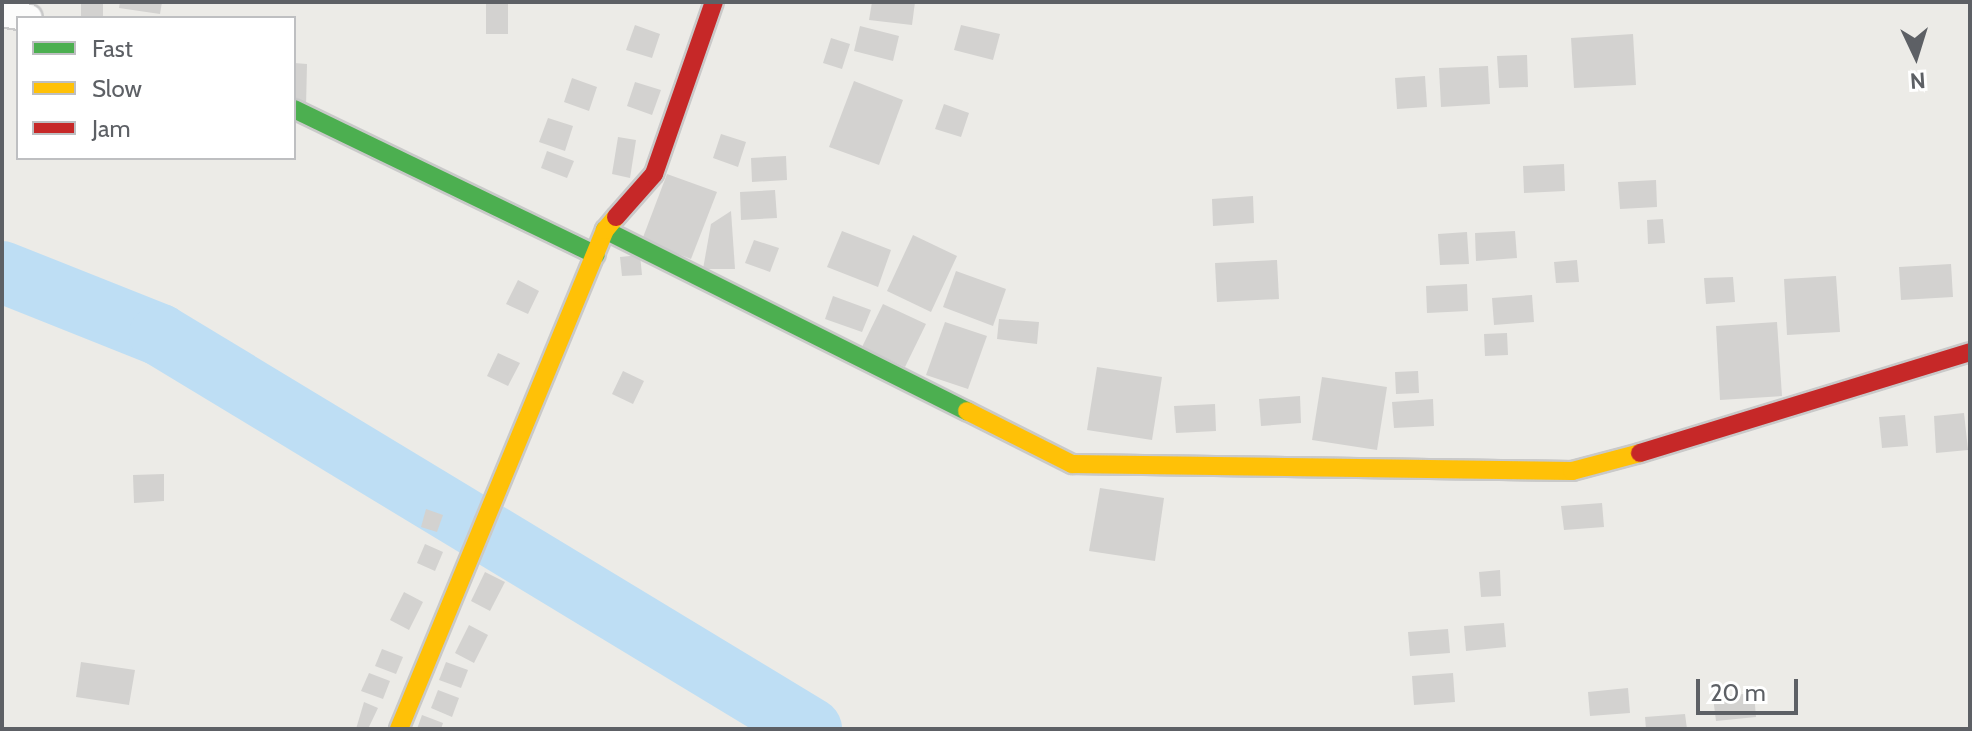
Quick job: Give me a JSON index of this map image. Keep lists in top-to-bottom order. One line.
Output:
{"legend":["Fast","Slow","Jam"],"scale_bar":"20 m","north":"bottom"}
